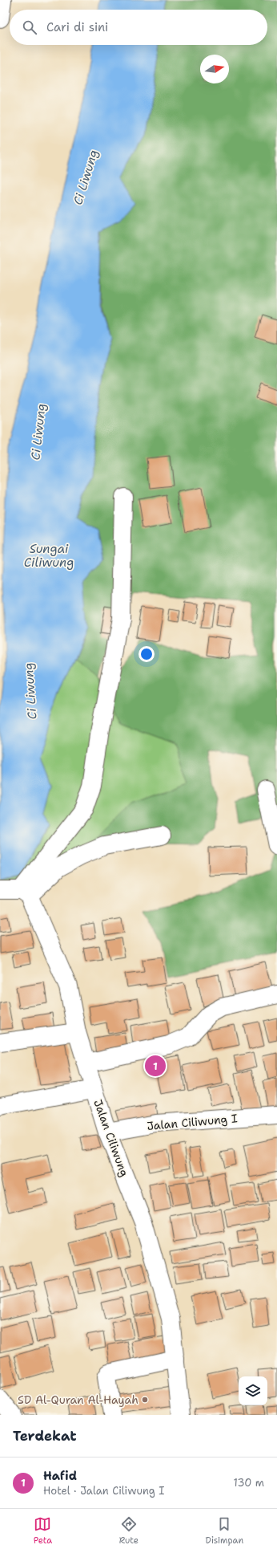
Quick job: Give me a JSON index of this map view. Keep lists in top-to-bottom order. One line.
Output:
{"streets":{"street":["Jalan Ciliwung I","Jalan Ciliwung"]},"crossings":[["Jalan Ciliwung I","Jalan Ciliwung"]],"water":["Ci Liwung","Sungai Ciliwung"],"places":["SD Al-Quran Al-Hayah"],"north":"right","page":{"search":"Cari di sini","pins":"1","heading":"Terdekat","list":[{"mark":"1","name":"Hafid","note":"Hotel · Jalan Ciliwung I","value":"130 m"}],"nav":["Peta","Rute","Disimpan"]}}
